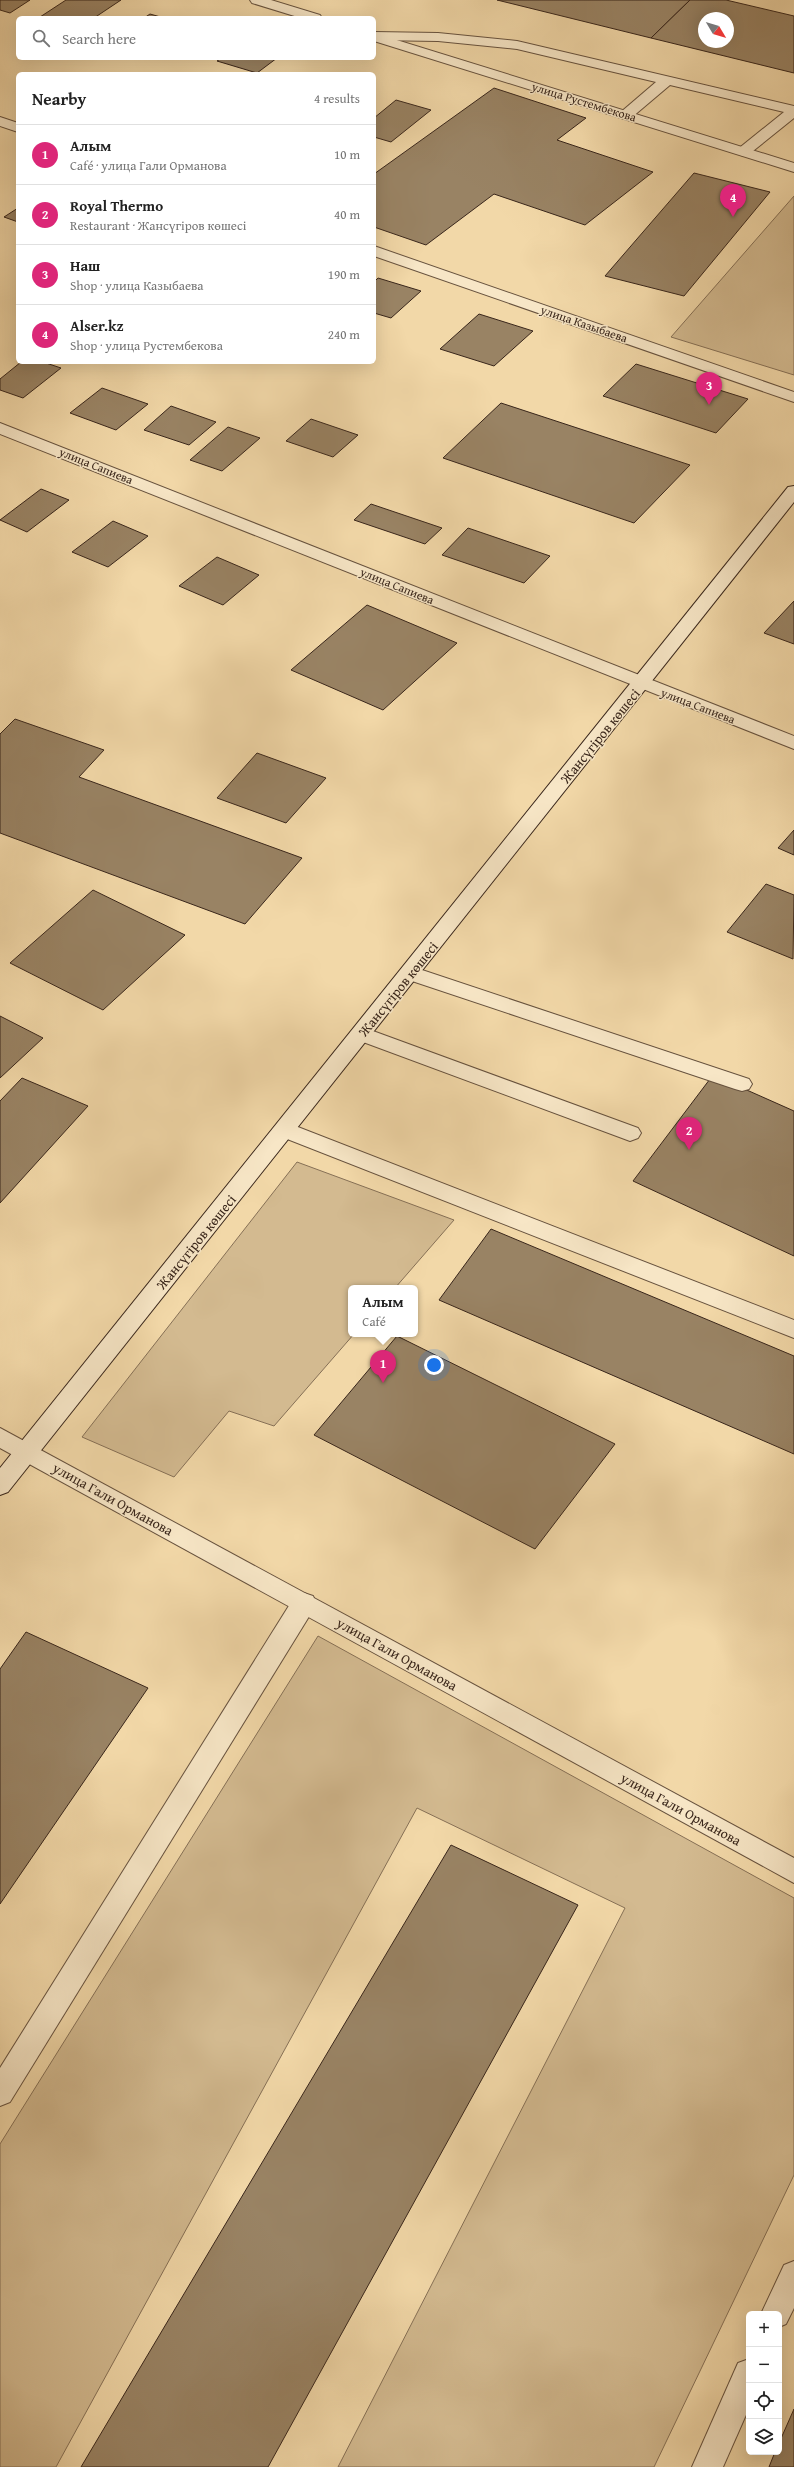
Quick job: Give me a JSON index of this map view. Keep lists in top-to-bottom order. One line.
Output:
{"streets":{"street":["улица Рустембекова","улица Казыбаева","улица Сапиева","Жансүгіров көшесі","улица Гали Орманова"]},"crossings":[["улица Сапиева","Жансүгіров көшесі"],["Жансүгіров көшесі","улица Гали Орманова"]],"north":"bottom right","page":{"search":"Search here","heading":["Nearby","4 results"],"list":[{"mark":"1","name":"Алым","note":"Café · улица Гали Орманова","value":"10 m"},{"mark":"2","name":"Royal Thermo","note":"Restaurant · Жансүгіров көшесі","value":"40 m"},{"mark":"3","name":"Наш","note":"Shop · улица Казыбаева","value":"190 m"},{"mark":"4","name":"Alser.kz","note":"Shop · улица Рустембекова","value":"240 m"}],"pins":["4","3","2","1"],"popup":["Алым","Café"],"map_buttons":["+","−"]}}
